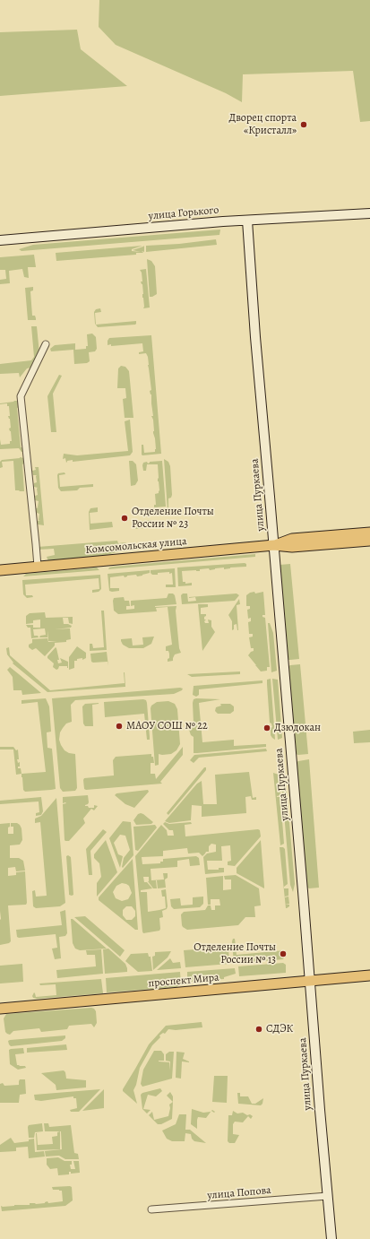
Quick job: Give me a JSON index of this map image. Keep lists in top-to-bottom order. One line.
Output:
{"streets":{"main road":["улица Горького","улица Пуркаева","Комсомольская улица","проспект Мира"],"street":["улица Попова"]},"crossings":[["улица Горького","улица Пуркаева"],["улица Пуркаева","Комсомольская улица"],["улица Пуркаева","проспект Мира"],["улица Пуркаева","улица Попова"]],"places":["Дворец спорта «Кристалл»","Отделение Почты России № 23","МАОУ СОШ № 22","Дзюдокан","Отделение Почты России № 13","СДЭК"]}
